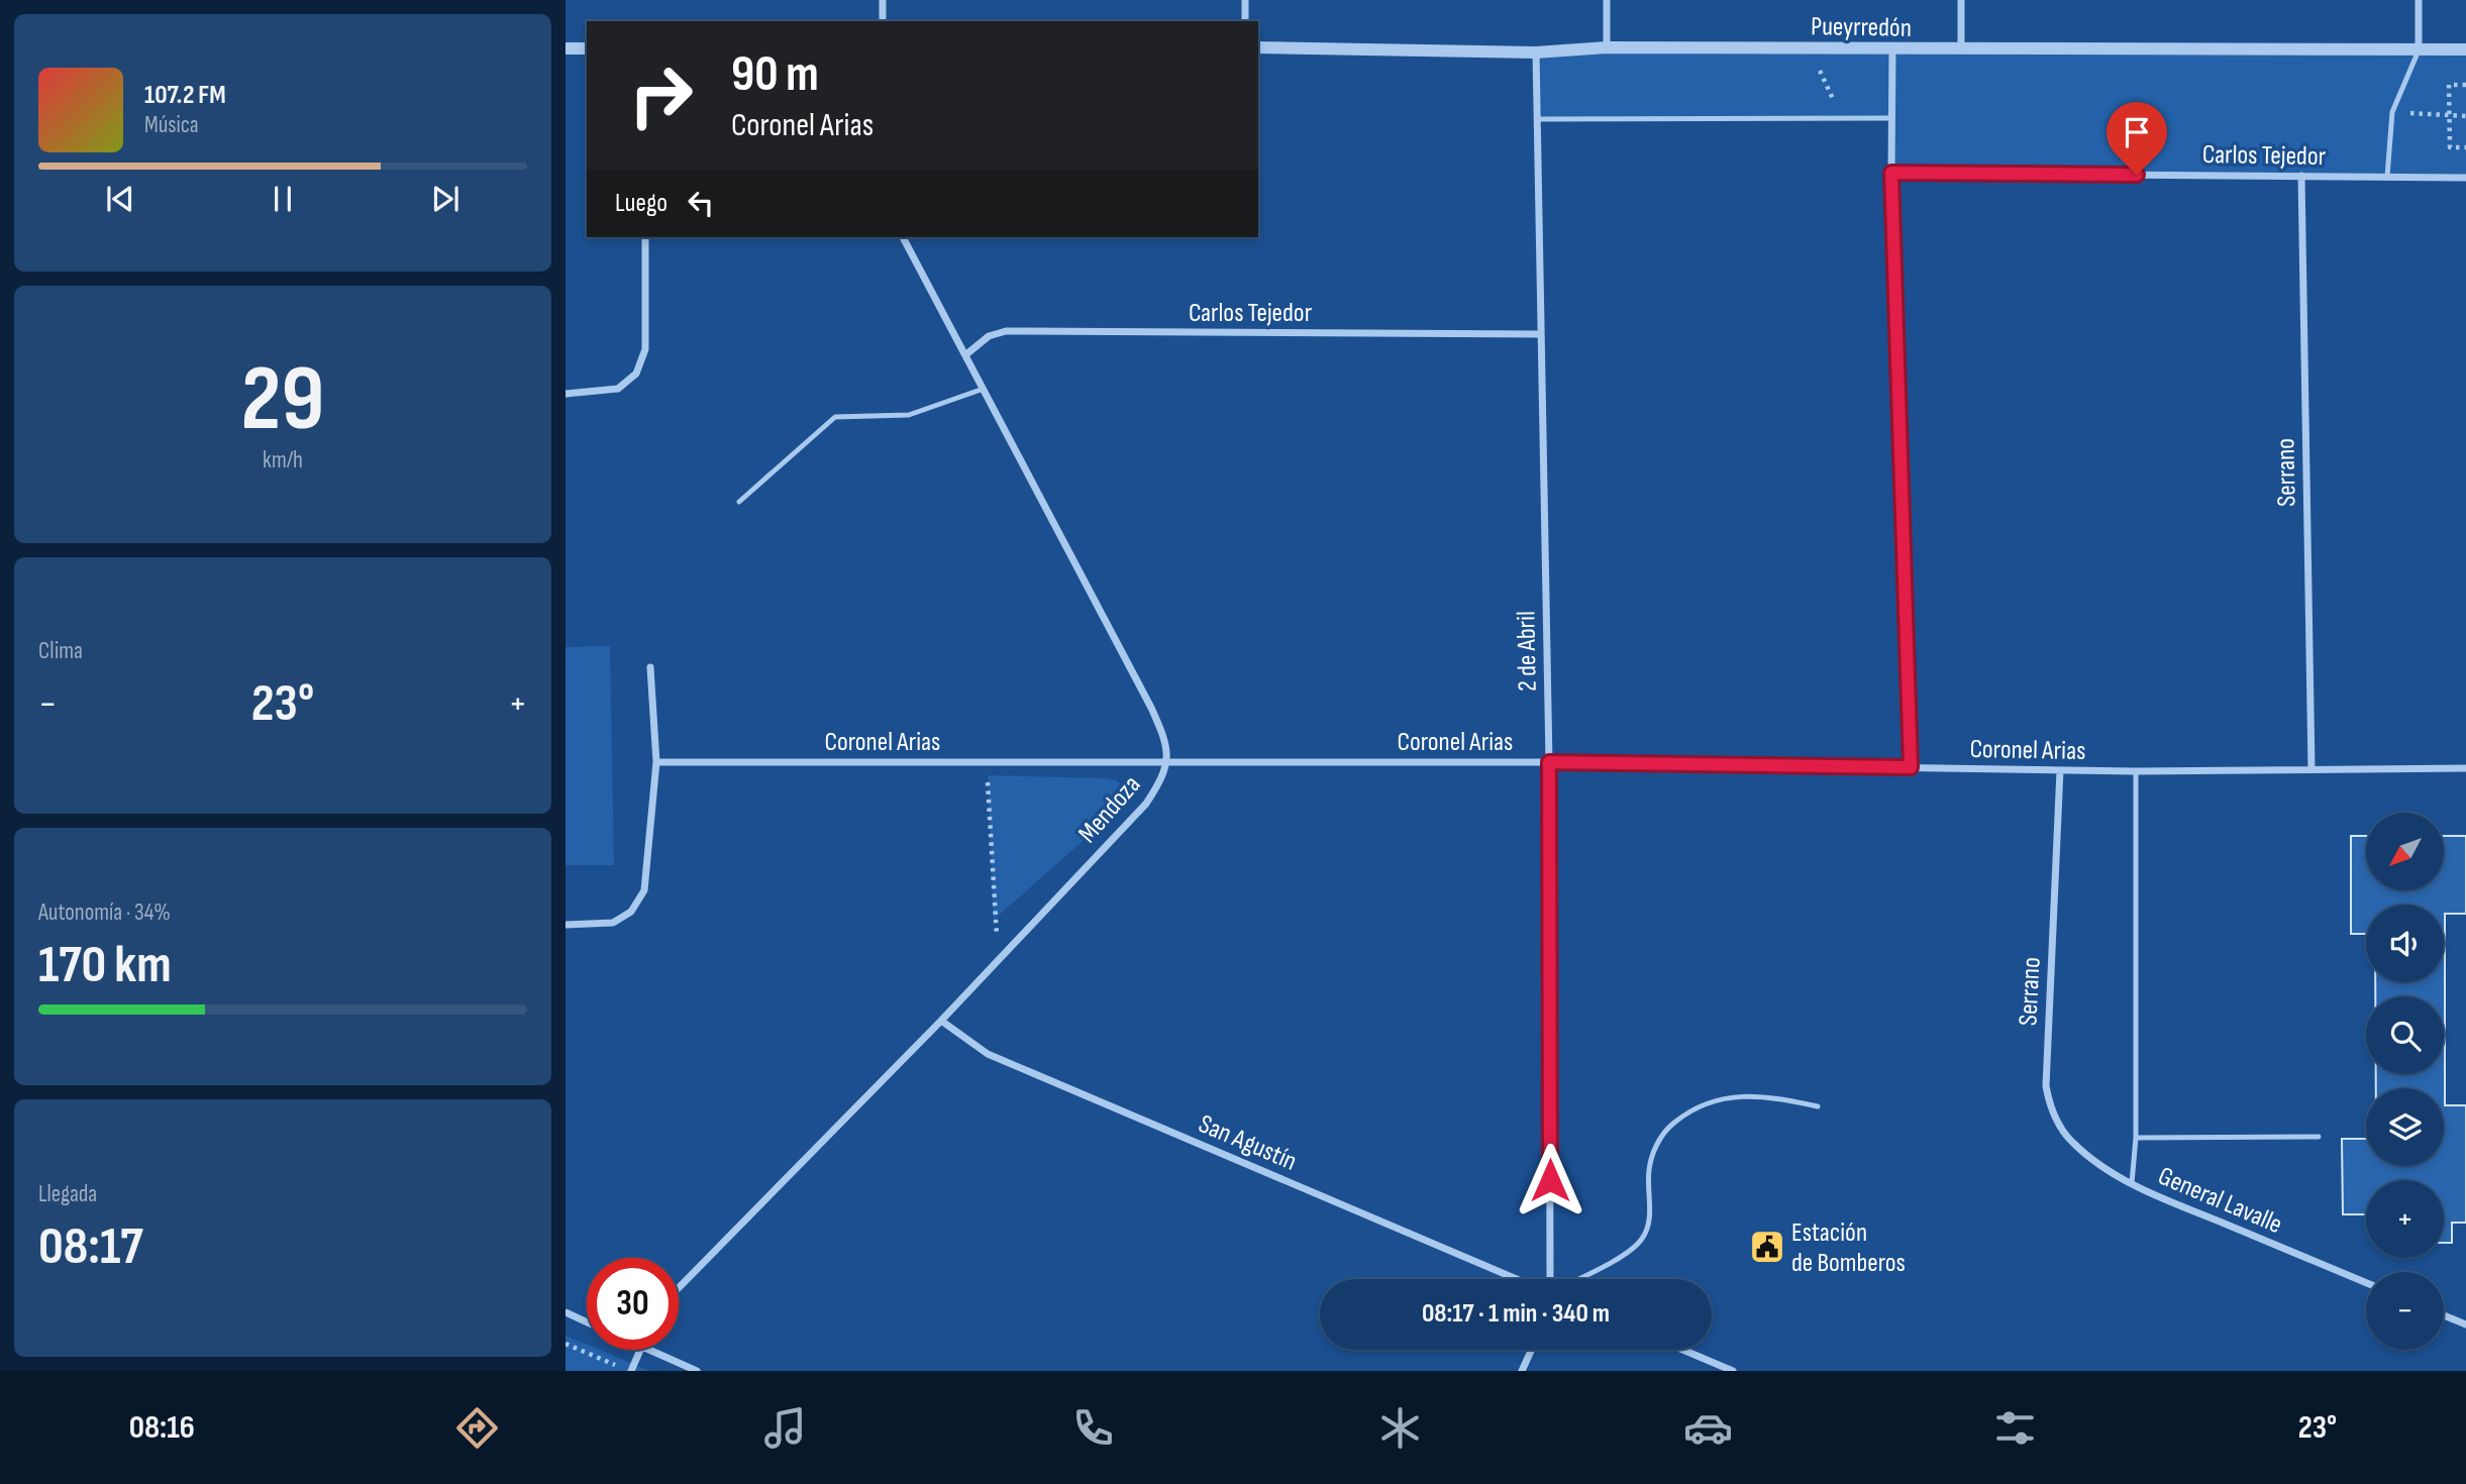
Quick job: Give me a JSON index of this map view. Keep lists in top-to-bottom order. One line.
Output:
{"streets":{"street":["Pueyrredón","Carlos Tejedor","Serrano","2 de Abril","Coronel Arias","Mendoza","San Agustín","General Lavalle"]},"crossings":[["Pueyrredón","2 de Abril"],["Carlos Tejedor","Serrano"],["Carlos Tejedor","2 de Abril"],["Carlos Tejedor","Mendoza"],["Serrano","Coronel Arias"],["Serrano","General Lavalle"],["2 de Abril","Coronel Arias"],["Coronel Arias","Mendoza"],["Mendoza","San Agustín"]],"places":{"public building":["Estación de Bomberos"]},"north":"bottom left","page":{"turn":["90 m","Coronel Arias"],"song":["107.2 FM","Música"],"then":"Luego","tile":[["29","km/h"],"Clima",["Autonomía · 34%","170 km"],["Llegada","08:17"]],"heat":["−","23°","+"],"map_buttons":["+","−"],"limit":"30","trip":"08:17 · 1 min · 340 m","tabs":["08:16","23°"]}}
